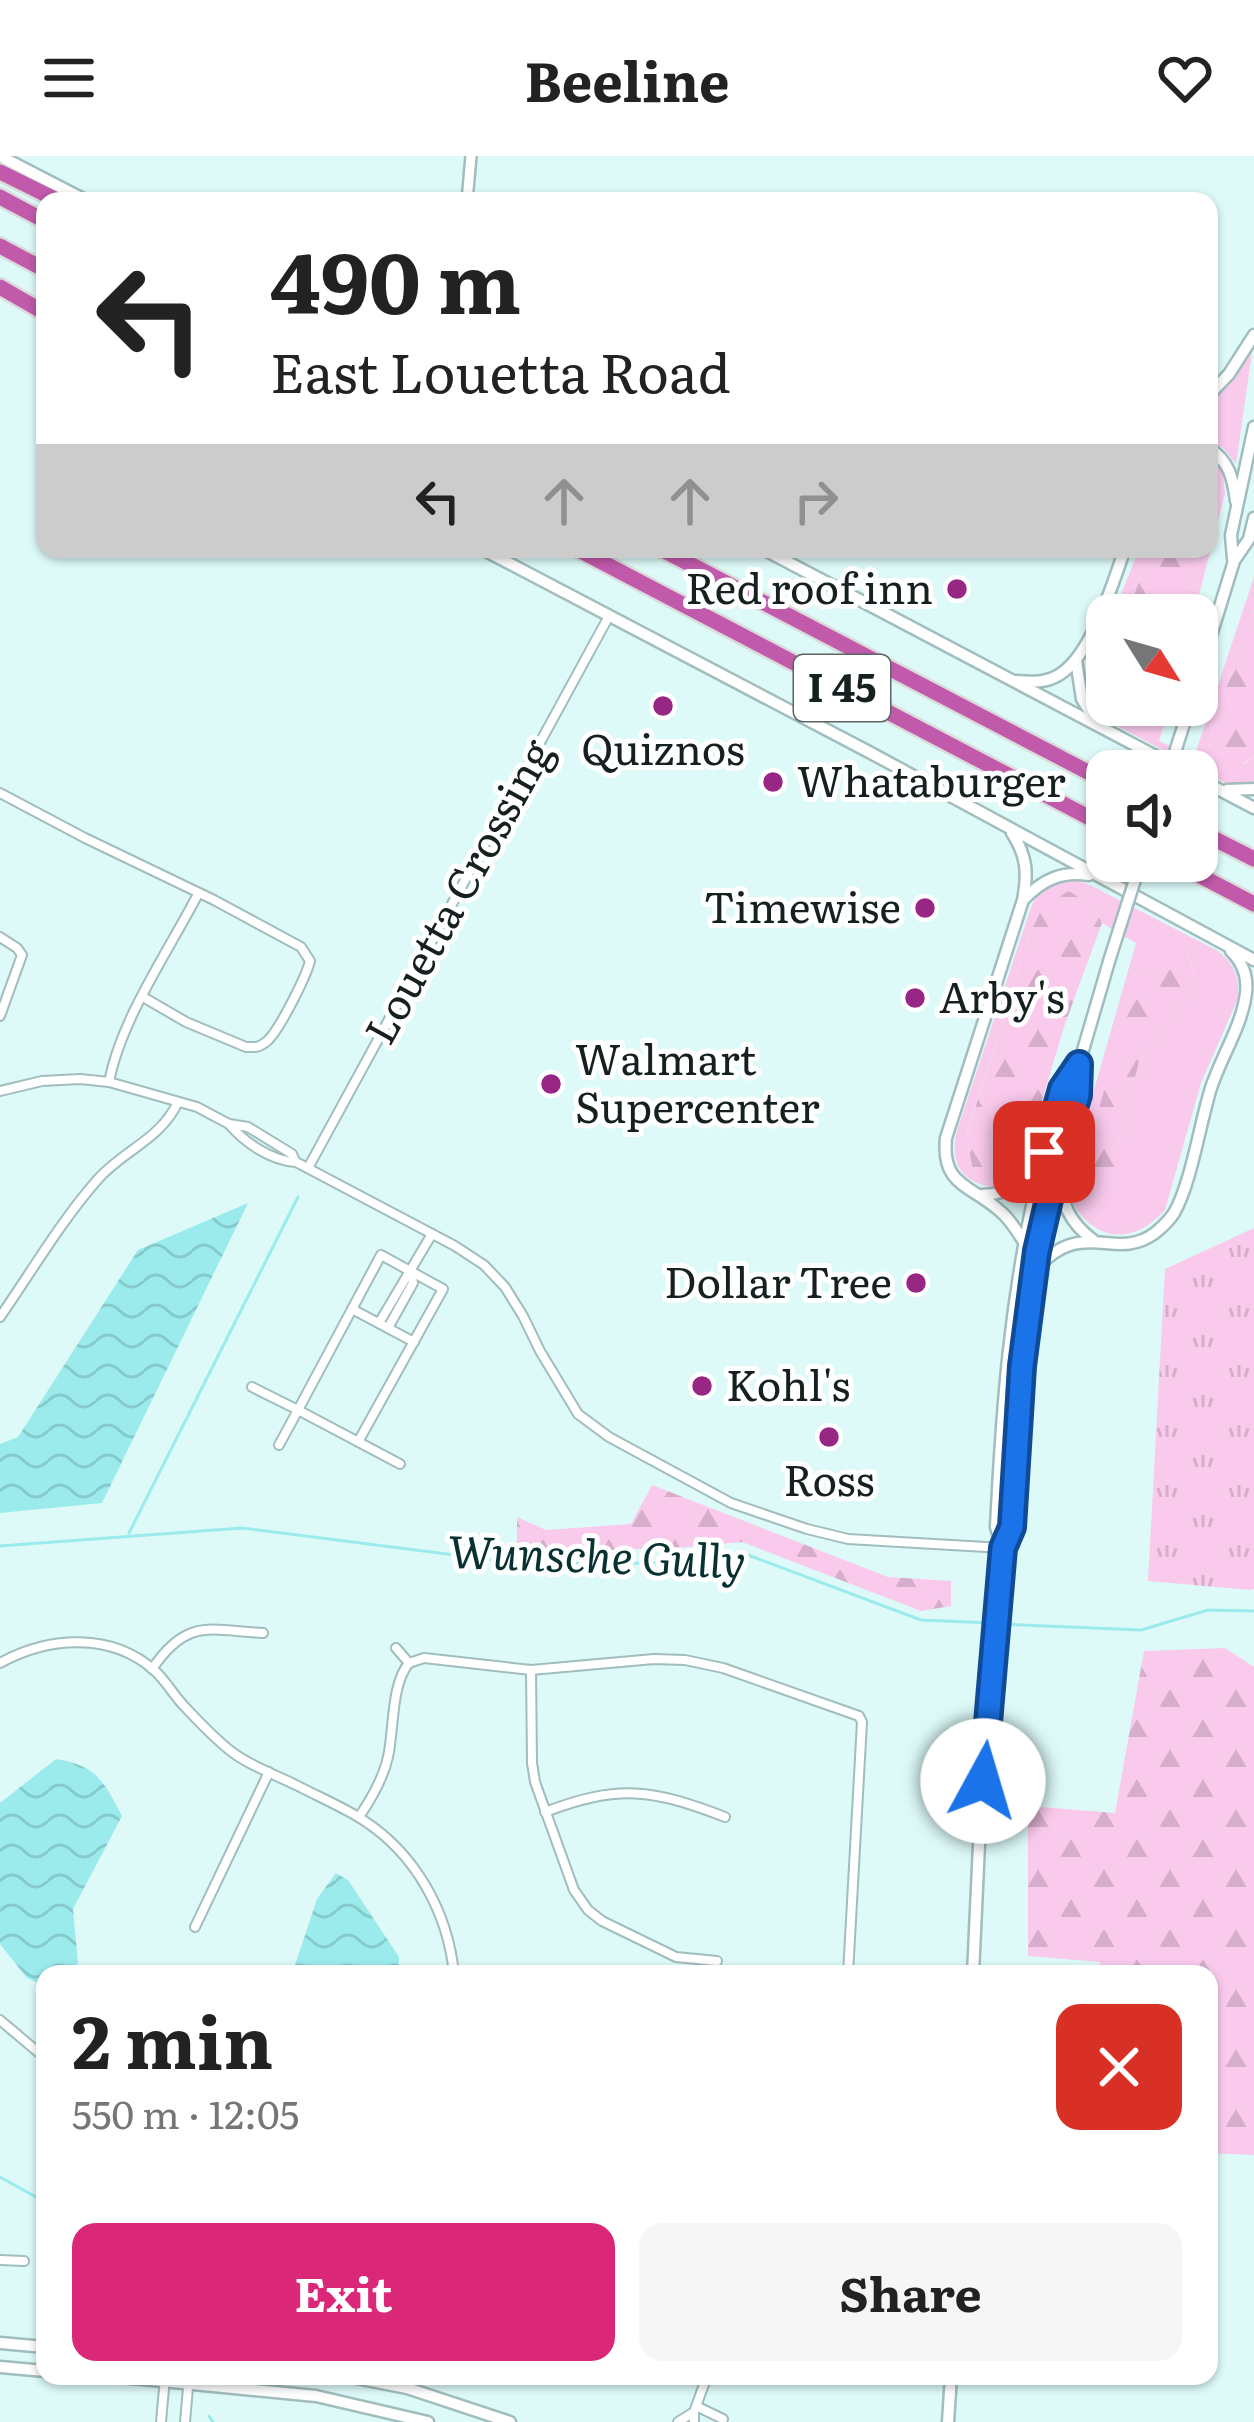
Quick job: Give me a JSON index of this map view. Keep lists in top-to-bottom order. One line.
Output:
{"streets":{"highway":["I 45"],"street":["Louetta Crossing"]},"water":["Wunsche Gully"],"places":["Red roof inn","Quiznos","Whataburger","Timewise","Arby's","Walmart Supercenter","Dollar Tree","Kohl's","Ross"],"north":"bottom right","page":{"header":"Beeline","turn":["490 m","East Louetta Road"],"heading":["2 min","550 m · 12:05"],"buttons":["Exit","Share"]}}
